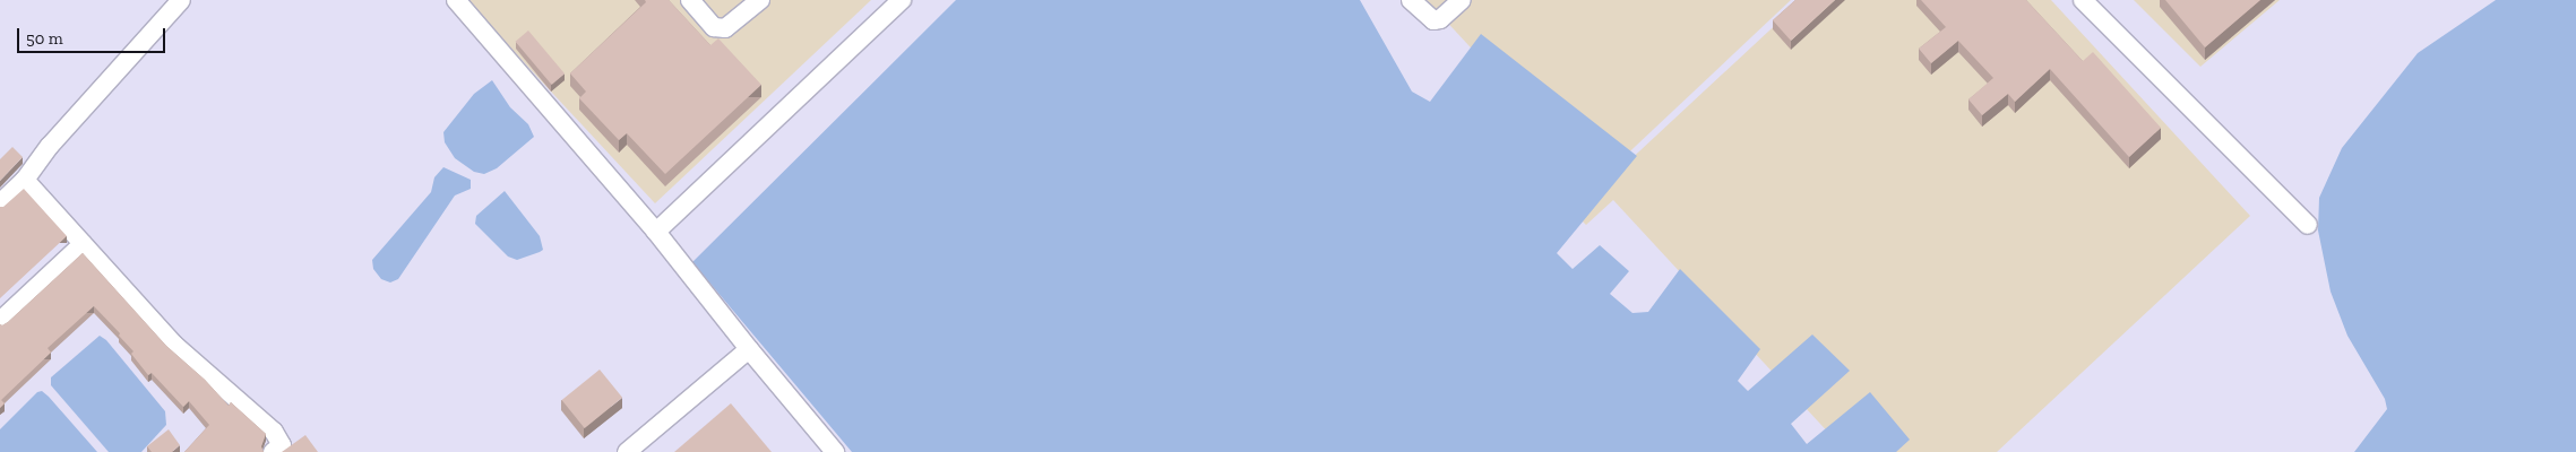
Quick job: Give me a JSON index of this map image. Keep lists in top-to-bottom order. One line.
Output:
{"scale_bar":"50 m"}
